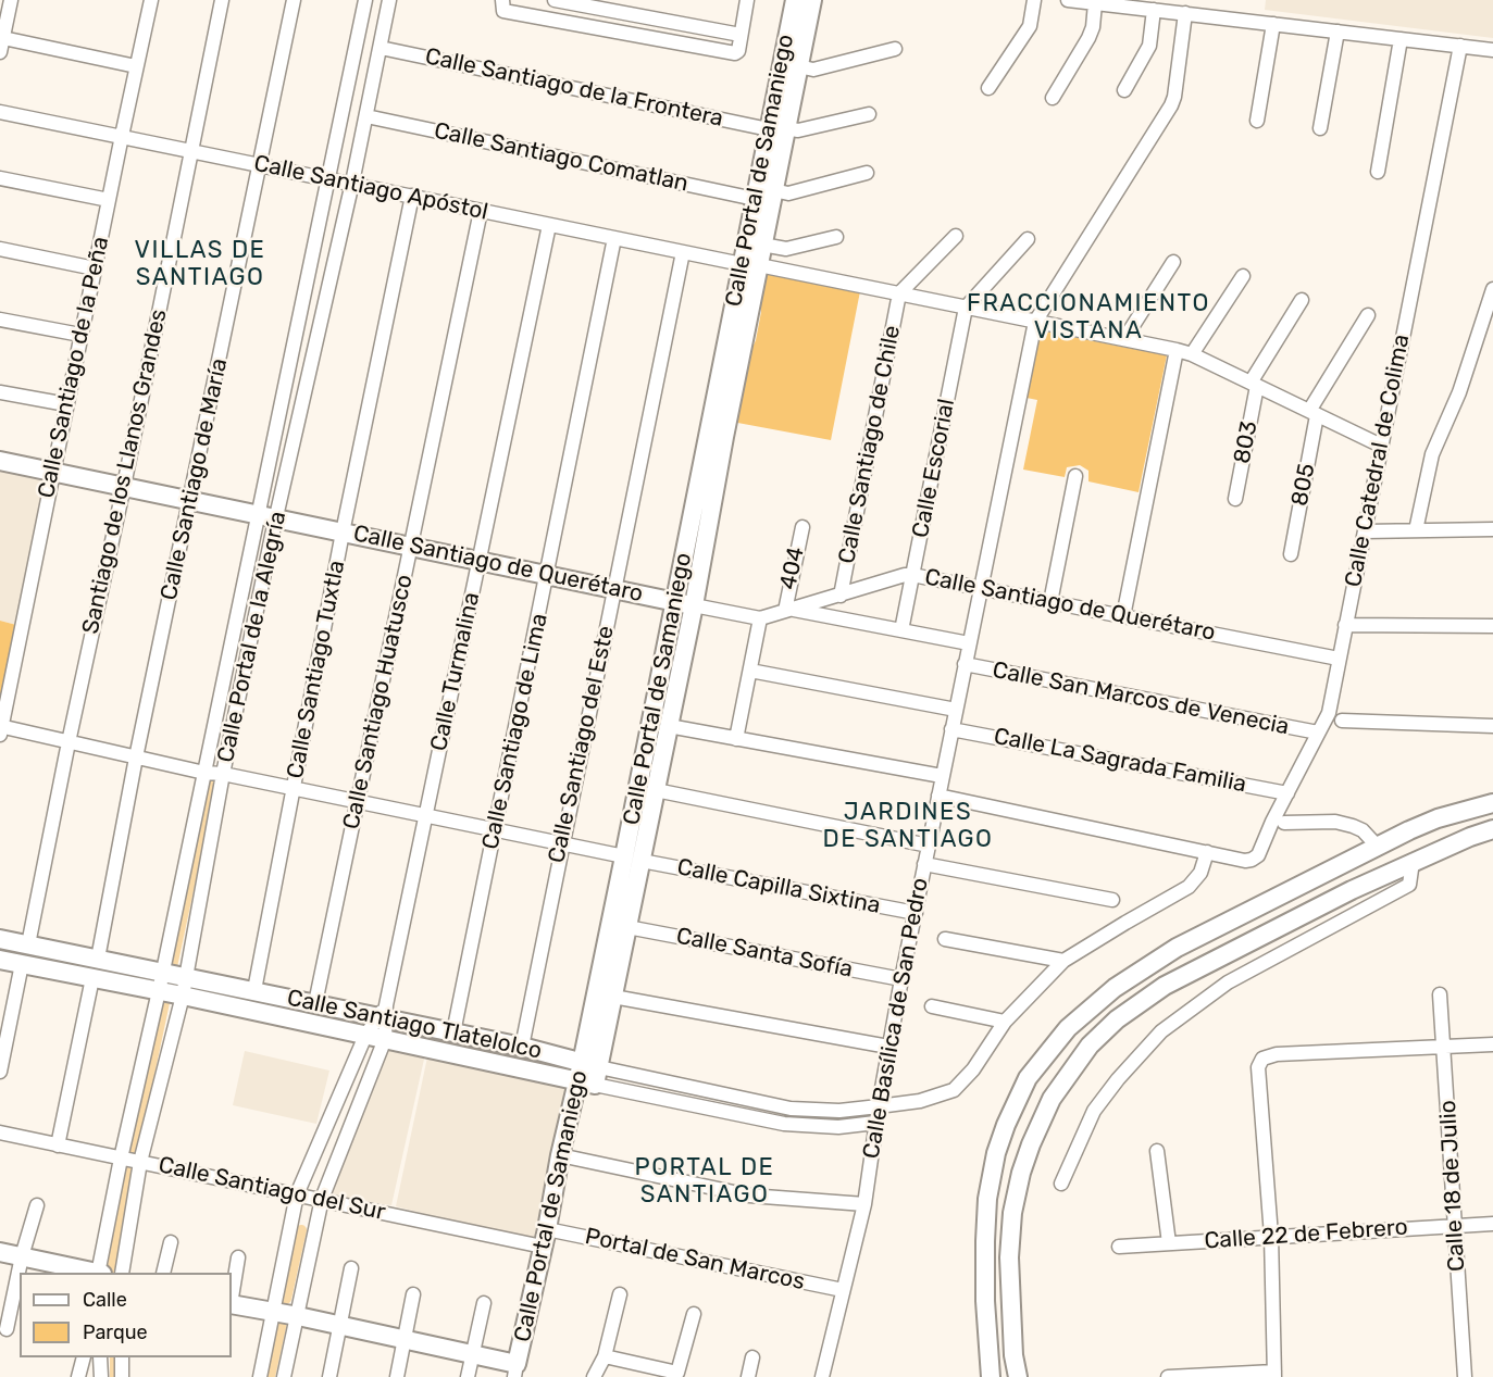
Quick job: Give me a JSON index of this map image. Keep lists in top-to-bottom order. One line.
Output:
{"streets":{"street":["Calle Santiago de la Frontera","Calle Santiago Comatlan","Calle Portal de Samaniego","Calle Santiago Apóstol","Calle Santiago de la Peña","803","Calle Santiago de Chile","Calle Catedral de Colima","Calle Escorial","Santiago de los Llanos Grandes","Calle Santiago de María","805","Calle Santiago de Querétaro","404","Calle Portal de la Alegría","Calle Santiago Tuxtla","Calle Turmalina","Calle San Marcos de Venecia","Calle Santiago Huatusco","Calle Santiago de Lima","Calle Santiago del Este","Calle La Sagrada Familia","Calle Capilla Sixtina","Calle Santa Sofía","Calle Basílica de San Pedro","Calle Santiago Tlatelolco","Calle 18 de Julio","Calle Santiago del Sur","Calle 22 de Febrero","Portal de San Marcos"]},"crossings":[["Calle Santiago de la Frontera","Calle Portal de Samaniego"],["Calle Santiago de la Frontera","Calle Portal de la Alegría"],["Calle Santiago Comatlan","Calle Portal de Samaniego"],["Calle Santiago Comatlan","Calle Portal de la Alegría"],["Calle Portal de Samaniego","Calle Santiago Apóstol"],["Calle Portal de Samaniego","Calle Santiago de Querétaro"],["Calle Portal de Samaniego","Calle Capilla Sixtina"],["Calle Portal de Samaniego","Calle Santa Sofía"],["Calle Portal de Samaniego","Calle Santiago Tlatelolco"],["Calle Portal de Samaniego","Calle Santiago del Sur"],["Calle Portal de Samaniego","Portal de San Marcos"],["Calle Santiago Apóstol","Calle Santiago de la Peña"],["Calle Santiago Apóstol","803"],["Calle Santiago Apóstol","Calle Santiago de Chile"],["Calle Santiago Apóstol","Calle Catedral de Colima"],["Calle Santiago Apóstol","Calle Escorial"],["Calle Santiago Apóstol","Santiago de los Llanos Grandes"],["Calle Santiago Apóstol","Calle Santiago de María"],["Calle Santiago Apóstol","805"],["Calle Santiago Apóstol","Calle Portal de la Alegría"],["Calle Santiago Apóstol","Calle Santiago Tuxtla"],["Calle Santiago Apóstol","Calle Turmalina"],["Calle Santiago Apóstol","Calle Santiago Huatusco"],["Calle Santiago Apóstol","Calle Santiago de Lima"],["Calle Santiago Apóstol","Calle Santiago del Este"],["Calle Santiago Apóstol","Calle Basílica de San Pedro"],["Calle Santiago de la Peña","Calle Santiago de Querétaro"],["Calle Santiago de la Peña","Calle Capilla Sixtina"],["Calle Santiago de Chile","Calle Santiago de Querétaro"],["Calle Catedral de Colima","Calle Santiago de Querétaro"],["Calle Catedral de Colima","Calle San Marcos de Venecia"],["Calle Catedral de Colima","Calle La Sagrada Familia"],["Calle Catedral de Colima","Calle Santiago Tlatelolco"],["Calle Escorial","Calle Santiago de Querétaro"],["Calle Escorial","Calle San Marcos de Venecia"],["Santiago de los Llanos Grandes","Calle Santiago de Querétaro"],["Santiago de los Llanos Grandes","Calle Capilla Sixtina"],["Santiago de los Llanos Grandes","Calle Santiago Tlatelolco"],["Calle Santiago de María","Calle Santiago de Querétaro"],["Calle Santiago de María","Calle Capilla Sixtina"],["Calle Santiago de María","Calle Santiago Tlatelolco"],["Calle Santiago de Querétaro","404"],["Calle Santiago de Querétaro","Calle Portal de la Alegría"],["Calle Santiago de Querétaro","Calle Santiago Tuxtla"],["Calle Santiago de Querétaro","Calle Turmalina"],["Calle Santiago de Querétaro","Calle San Marcos de Venecia"],["Calle Santiago de Querétaro","Calle Santiago Huatusco"],["Calle Santiago de Querétaro","Calle Santiago de Lima"],["Calle Santiago de Querétaro","Calle Santiago del Este"],["Calle Santiago de Querétaro","Calle Basílica de San Pedro"],["404","Calle San Marcos de Venecia"],["Calle Portal de la Alegría","Calle Capilla Sixtina"],["Calle Portal de la Alegría","Calle Santiago Tlatelolco"],["Calle Portal de la Alegría","Calle Santiago del Sur"],["Calle Santiago Tuxtla","Calle Capilla Sixtina"],["Calle Santiago Tuxtla","Calle Santiago Tlatelolco"],["Calle Turmalina","Calle Capilla Sixtina"],["Calle Turmalina","Calle Santiago Tlatelolco"],["Calle Turmalina","Calle Santiago del Sur"],["Calle San Marcos de Venecia","Calle Basílica de San Pedro"],["Calle Santiago Huatusco","Calle Capilla Sixtina"],["Calle Santiago Huatusco","Calle Santiago Tlatelolco"],["Calle Santiago de Lima","Calle Capilla Sixtina"],["Calle Santiago de Lima","Calle Santiago Tlatelolco"],["Calle Santiago del Este","Calle Capilla Sixtina"],["Calle Santiago del Este","Calle Santiago Tlatelolco"],["Calle La Sagrada Familia","Calle Basílica de San Pedro"],["Calle Capilla Sixtina","Calle Basílica de San Pedro"],["Calle Santa Sofía","Calle Basílica de San Pedro"],["Calle Basílica de San Pedro","Calle Santiago Tlatelolco"],["Calle Basílica de San Pedro","Portal de San Marcos"],["Calle 18 de Julio","Calle 22 de Febrero"],["Calle Santiago del Sur","Portal de San Marcos"]],"districts":["VILLAS DE SANTIAGO","FRACCIONAMIENTO VISTANA","JARDINES DE SANTIAGO","PORTAL DE SANTIAGO"],"legend":["Calle","Parque"]}
